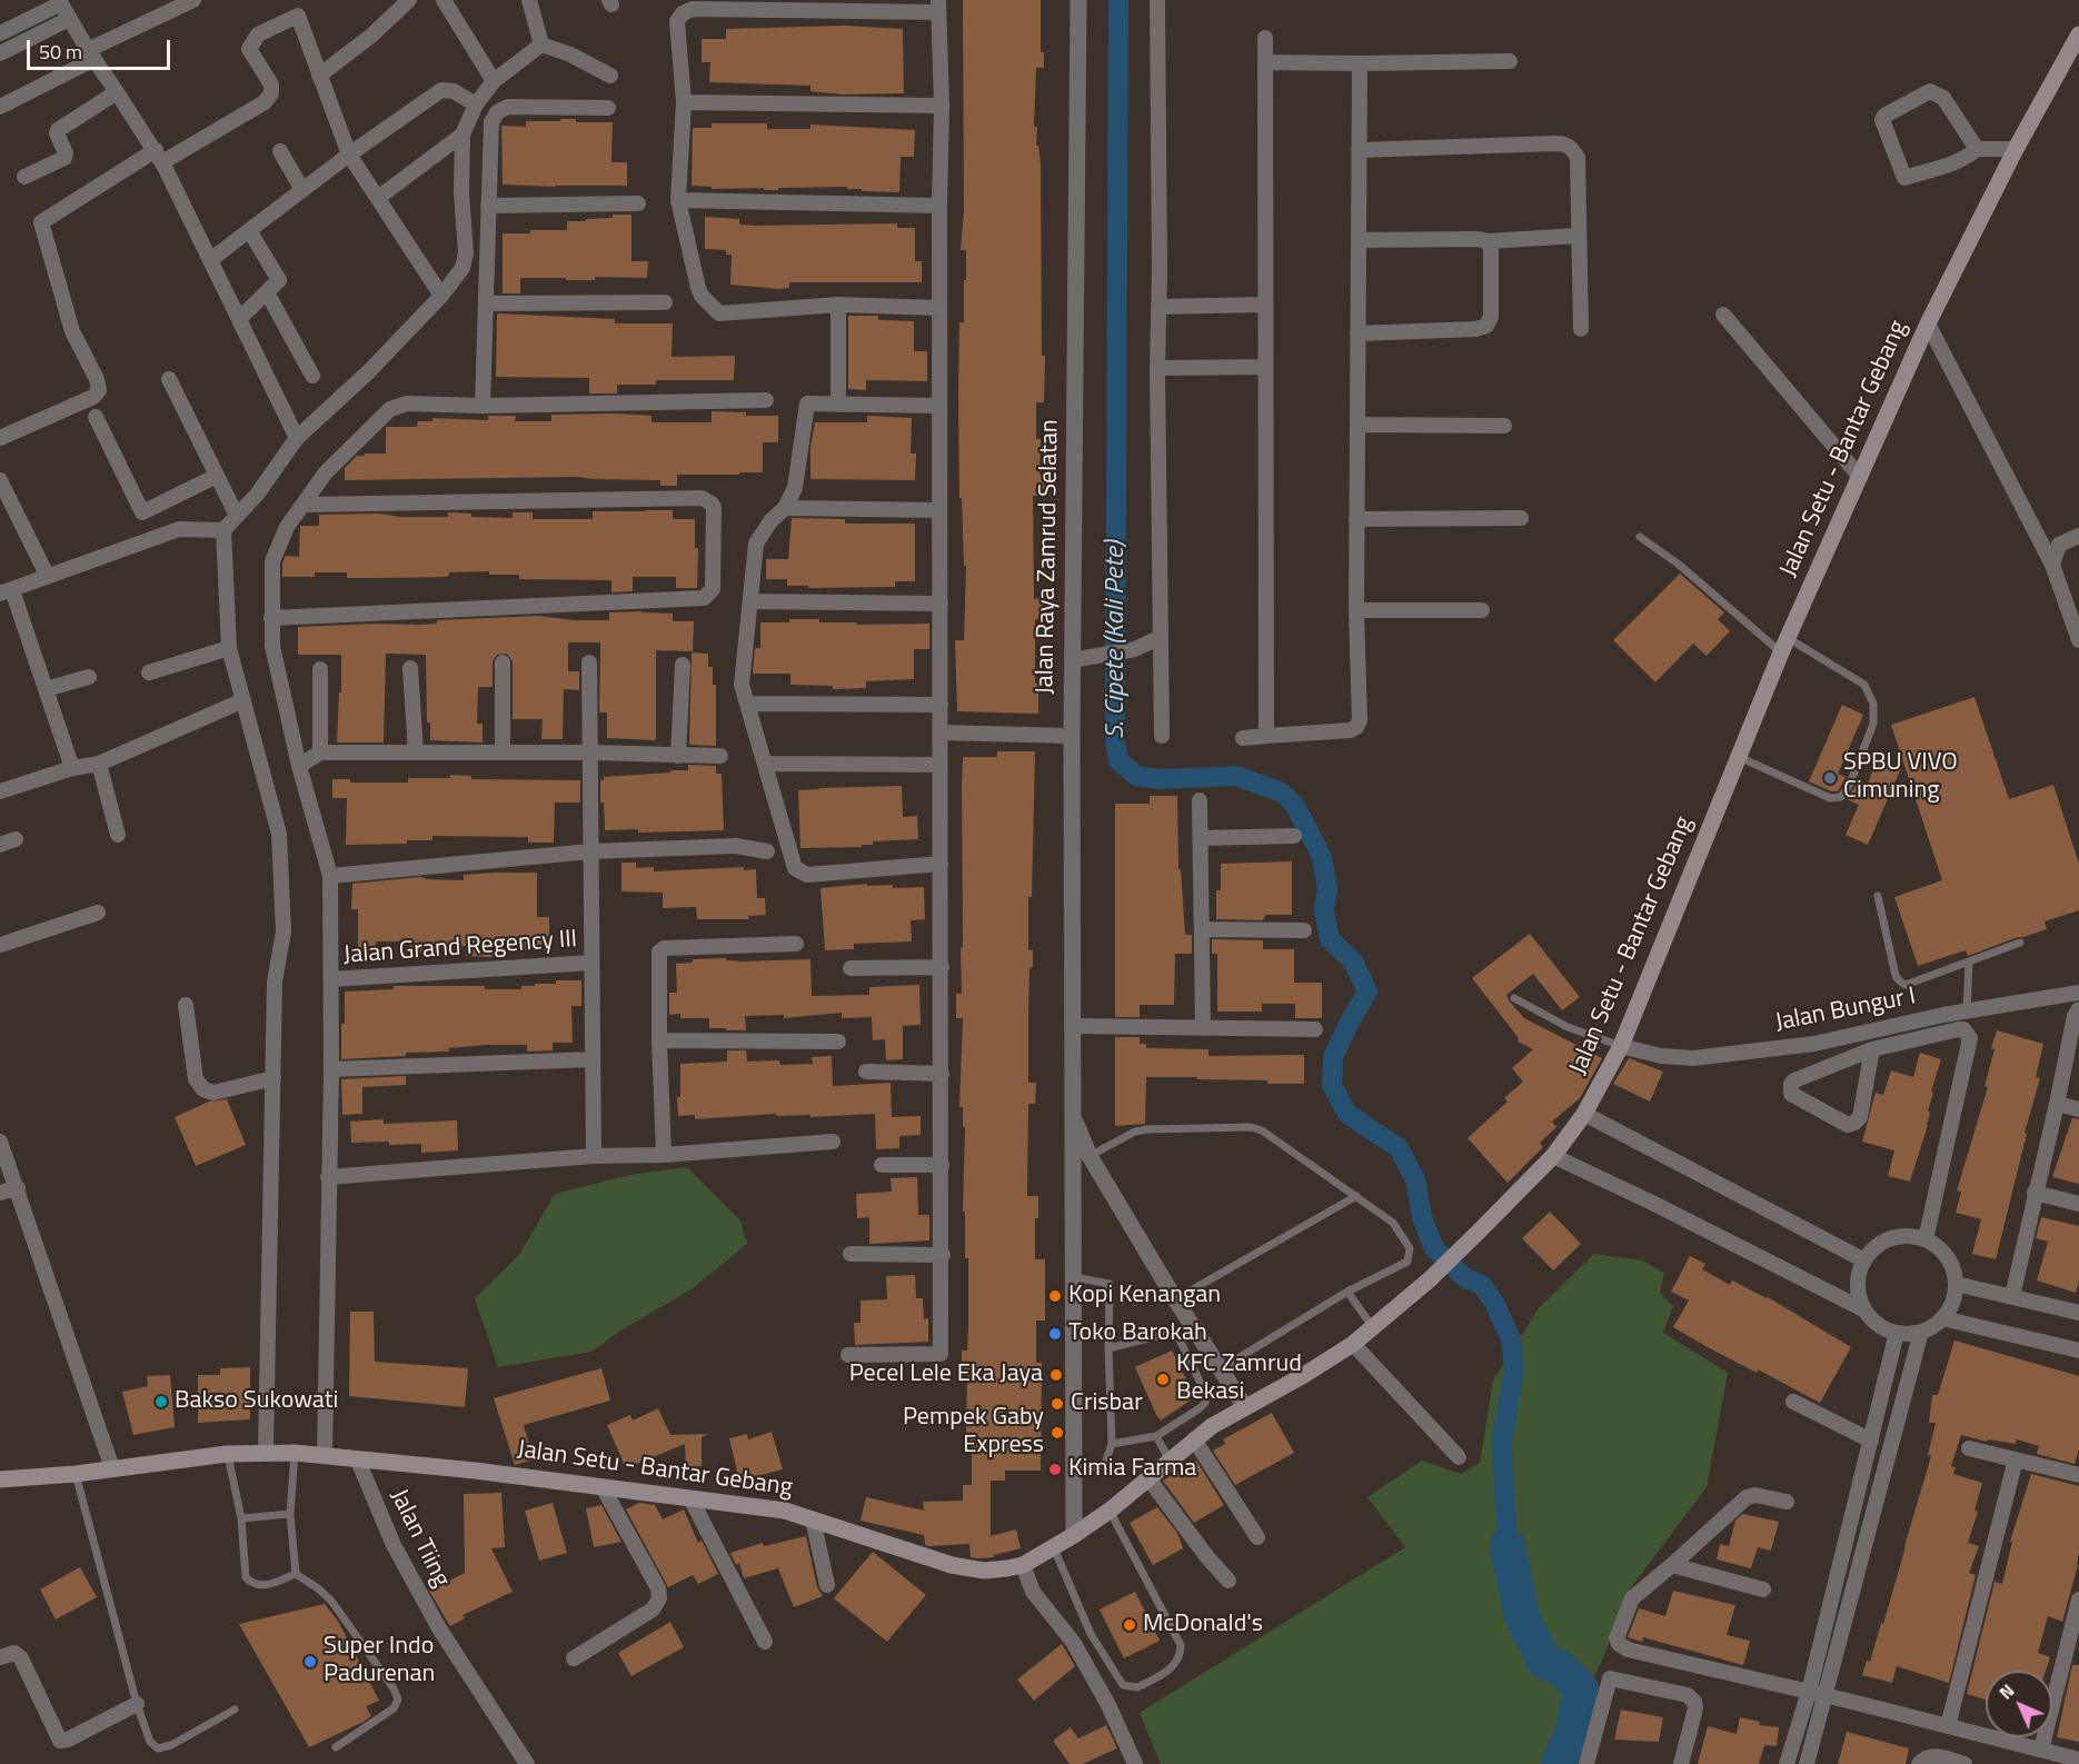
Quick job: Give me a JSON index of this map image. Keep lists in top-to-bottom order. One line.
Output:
{"streets":{"main road":["Jalan Setu - Bantar Gebang"],"street":["Jalan Raya Zamrud Selatan","Jalan Grand Regency III","Jalan Bungur I","Jalan Tiing"]},"crossings":[["Jalan Setu - Bantar Gebang","Jalan Raya Zamrud Selatan"],["Jalan Setu - Bantar Gebang","Jalan Bungur I"],["Jalan Setu - Bantar Gebang","Jalan Tiing"]],"water":["S. Cipete (Kali Pete)"],"places":["SPBU VIVO Cimuning","Kopi Kenangan","Toko Barokah","Pecel Lele Eka Jaya","KFC Zamrud Bekasi","Bakso Sukowati","Crisbar","Pempek Gaby Express","Kimia Farma","McDonald's","Super Indo Padurenan"],"scale_bar":"50 m","north":"top left"}
